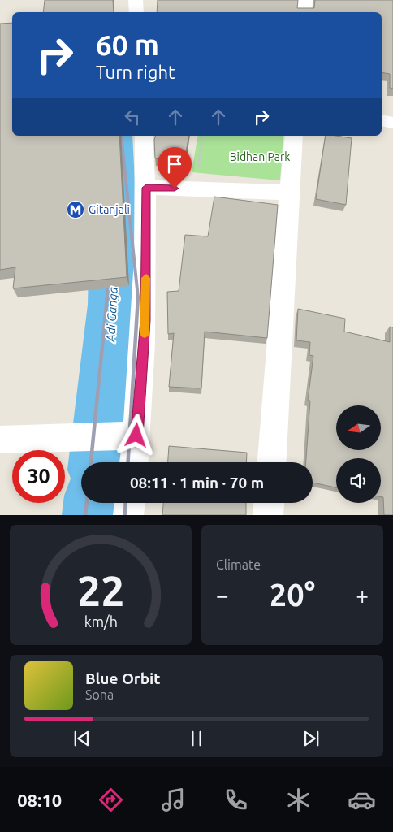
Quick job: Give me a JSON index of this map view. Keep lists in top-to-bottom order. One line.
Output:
{"water":["Adi Ganga"],"parks":["Bidhan Park"],"places":{"metro station":["Gitanjali"]},"north":"left","page":{"turn":["60 m","Turn right"],"limit":"30","trip":"08:11 · 1 min · 70 m","tile":"Climate","heat":["−","20°","+"],"song":["Blue Orbit","Sona"],"tabs":"08:10","gauge":["22","km/h"]}}
